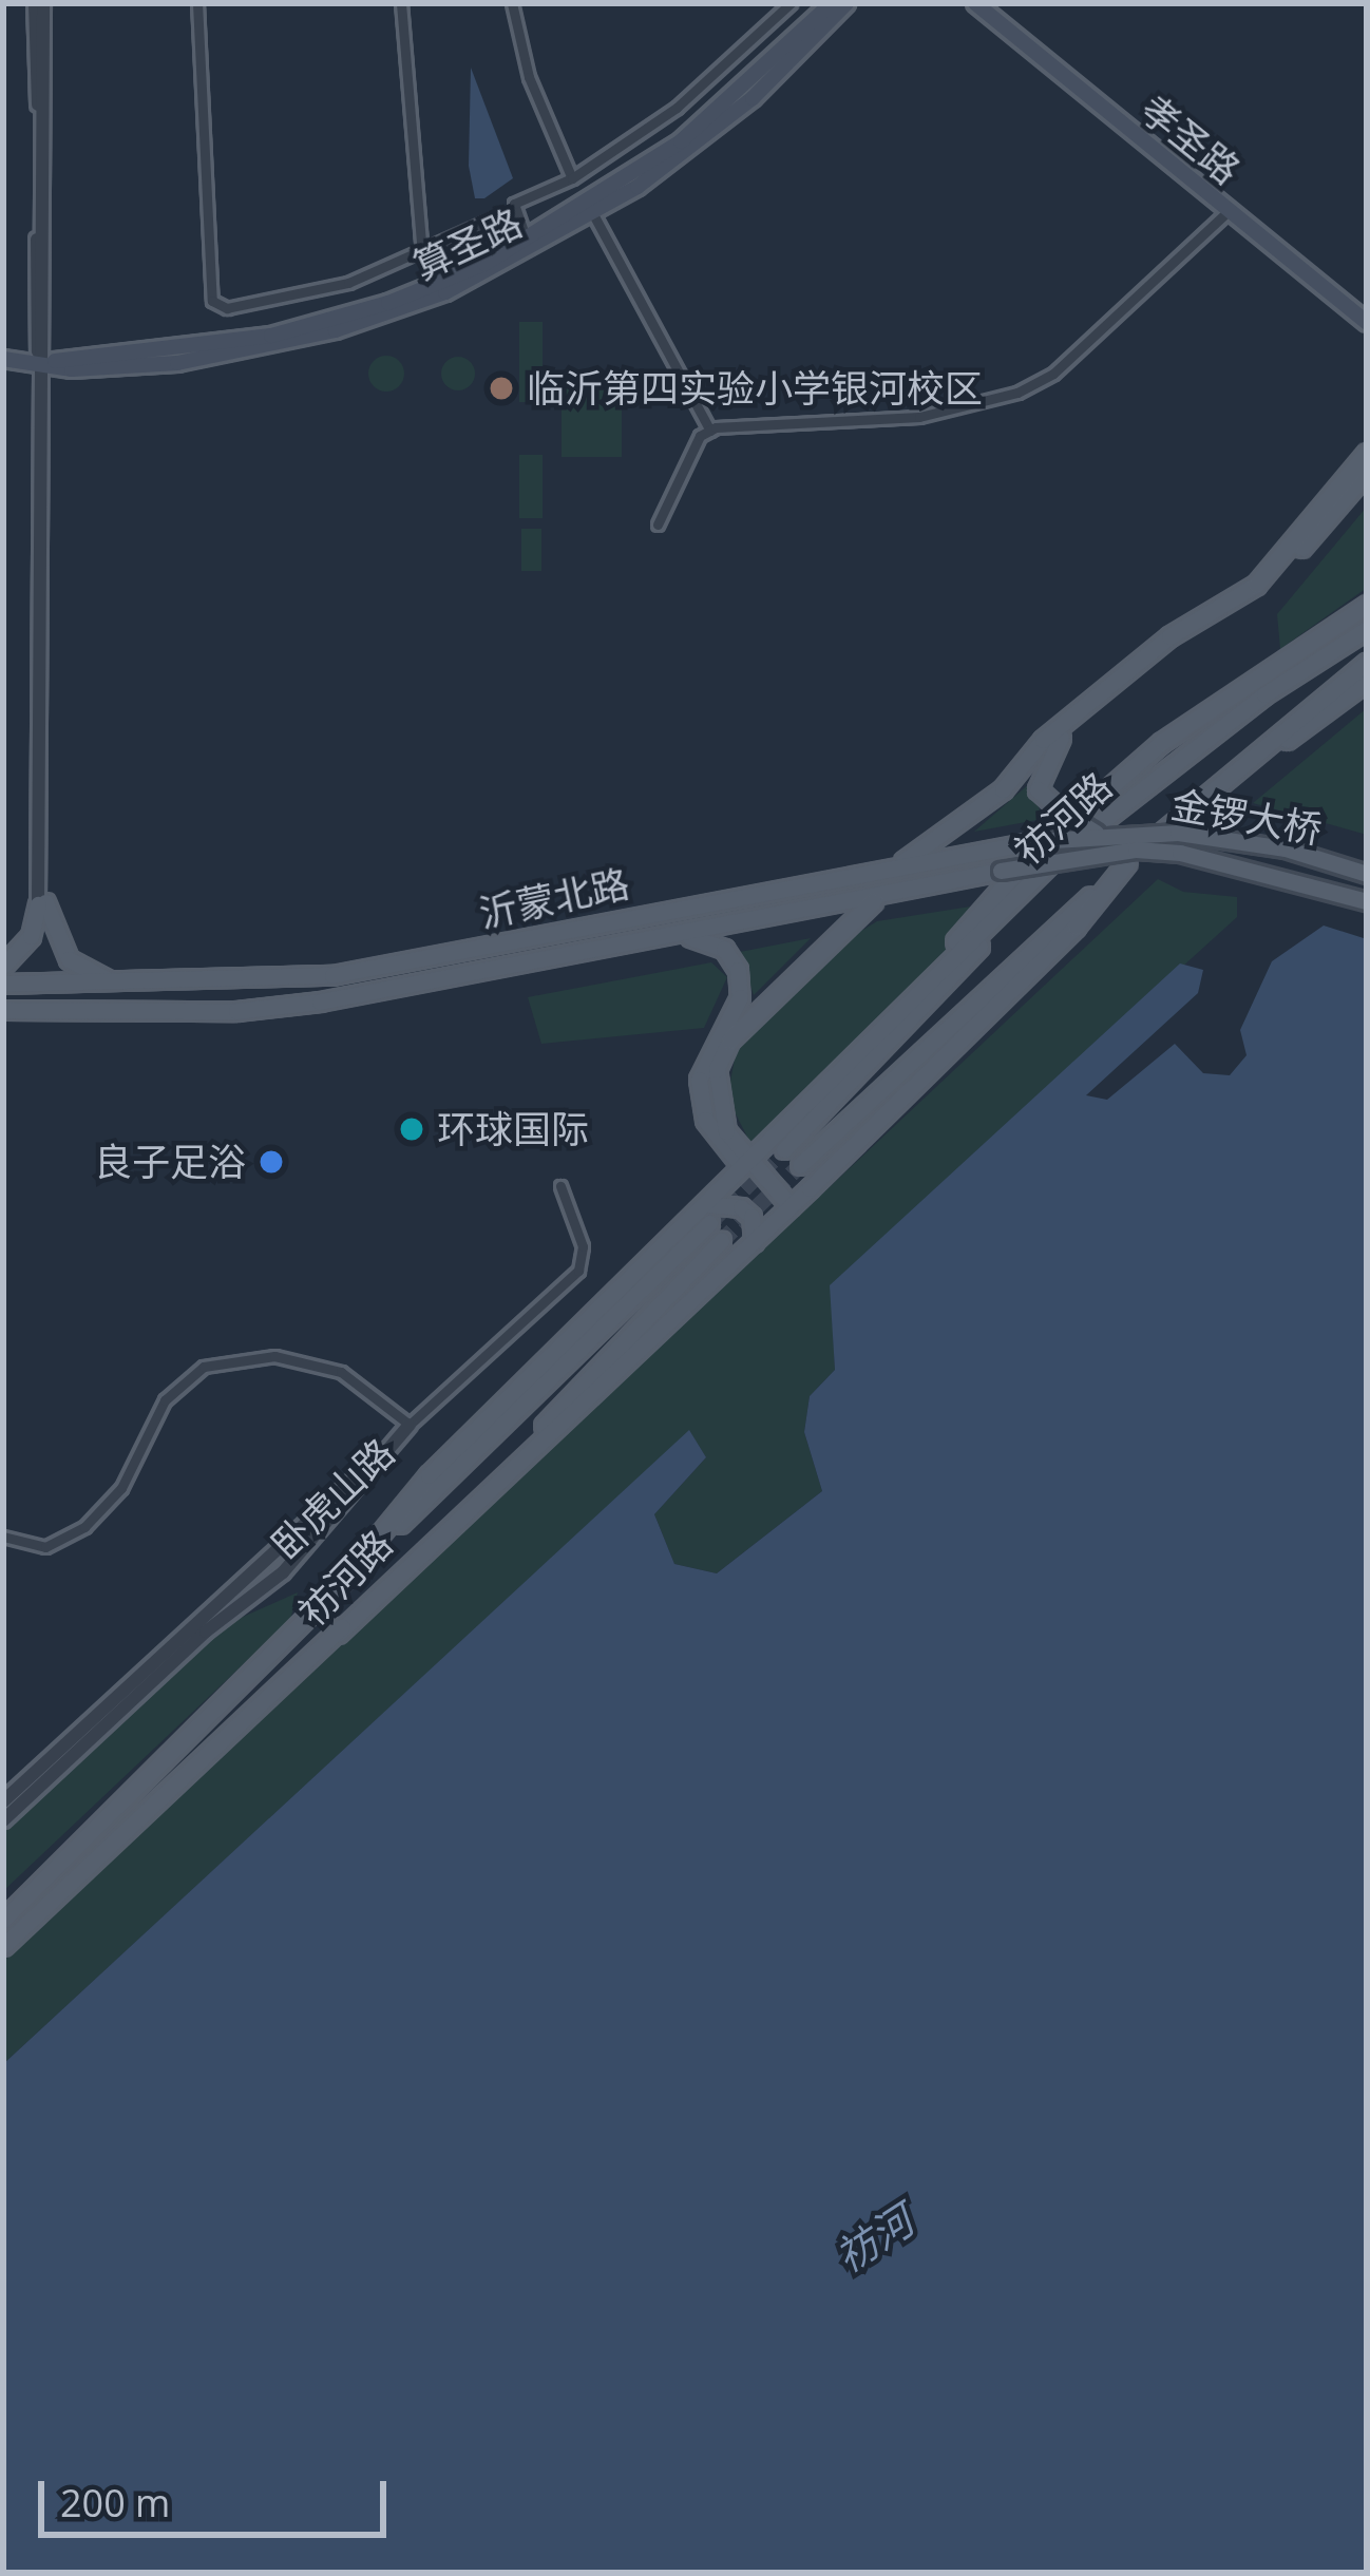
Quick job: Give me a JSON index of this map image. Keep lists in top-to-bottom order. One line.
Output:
{"streets":{"main road":["孝圣路","算圣路","金锣大桥","祊河路","沂蒙北路"],"street":["卧虎山路"]},"crossings":[["金锣大桥","沂蒙北路"]],"water":["祊河"],"places":["临沂第四实验小学银河校区","环球国际","良子足浴"],"scale_bar":"200 m"}
